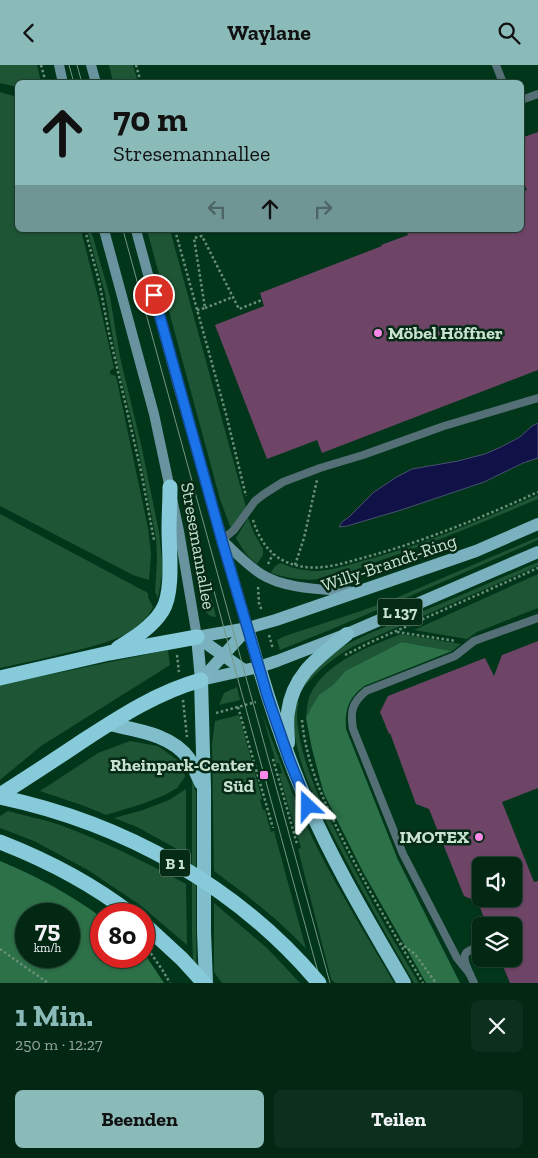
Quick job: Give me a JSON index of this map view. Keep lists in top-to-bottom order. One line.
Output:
{"streets":{"highway":["B 1"],"main road":["Stresemannallee","Willy-Brandt-Ring","L 137"]},"crossings":[["Stresemannallee","Willy-Brandt-Ring"],["Stresemannallee","L 137"],["Willy-Brandt-Ring","L 137"]],"places":{"other":["Möbel Höffner","IMOTEX"],"transit":["Rheinpark-Center Süd"]},"page":{"header":"Waylane","turn":["70 m","Stresemannallee"],"speed":"75 km/h","limit":"80","heading":["1 Min.","250 m · 12:27"],"buttons":["Beenden","Teilen"]}}
